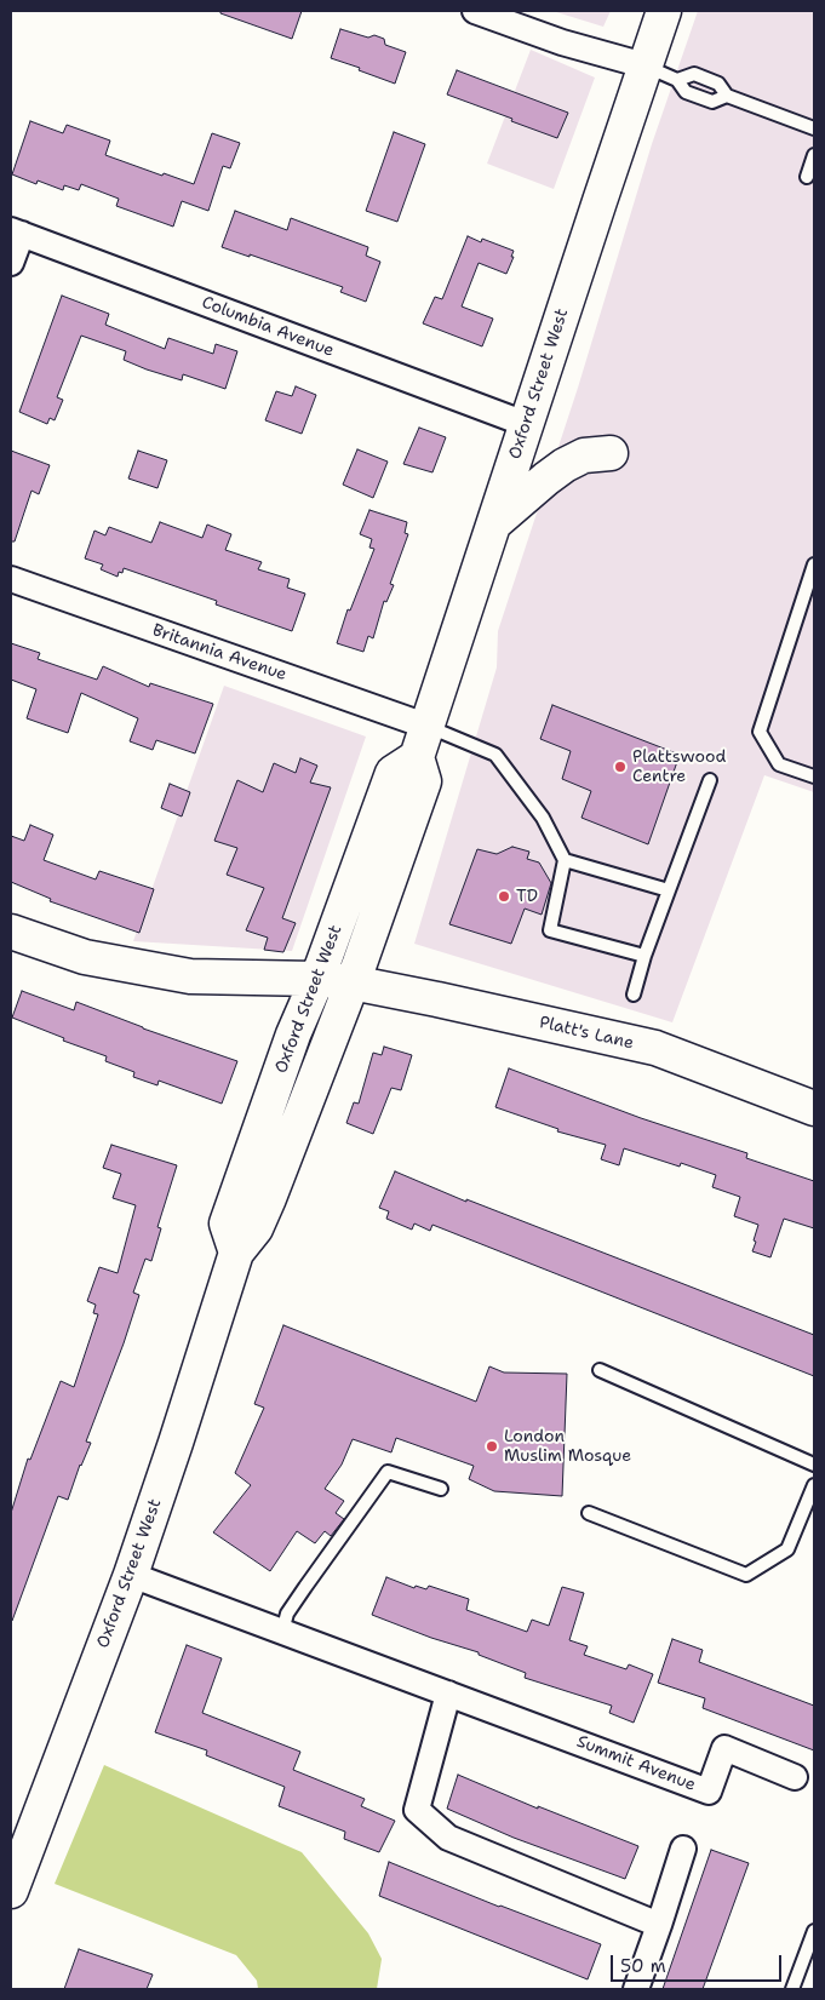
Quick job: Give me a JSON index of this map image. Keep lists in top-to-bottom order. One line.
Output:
{"streets":{"main road":["Oxford Street West","Platt's Lane"],"street":["Columbia Avenue","Britannia Avenue","Summit Avenue"]},"crossings":[["Columbia Avenue","Oxford Street West"],["Oxford Street West","Britannia Avenue"],["Oxford Street West","Platt's Lane"],["Oxford Street West","Summit Avenue"]],"places":["Plattswood Centre","TD","London Muslim Mosque"],"scale_bar":"50 m"}
